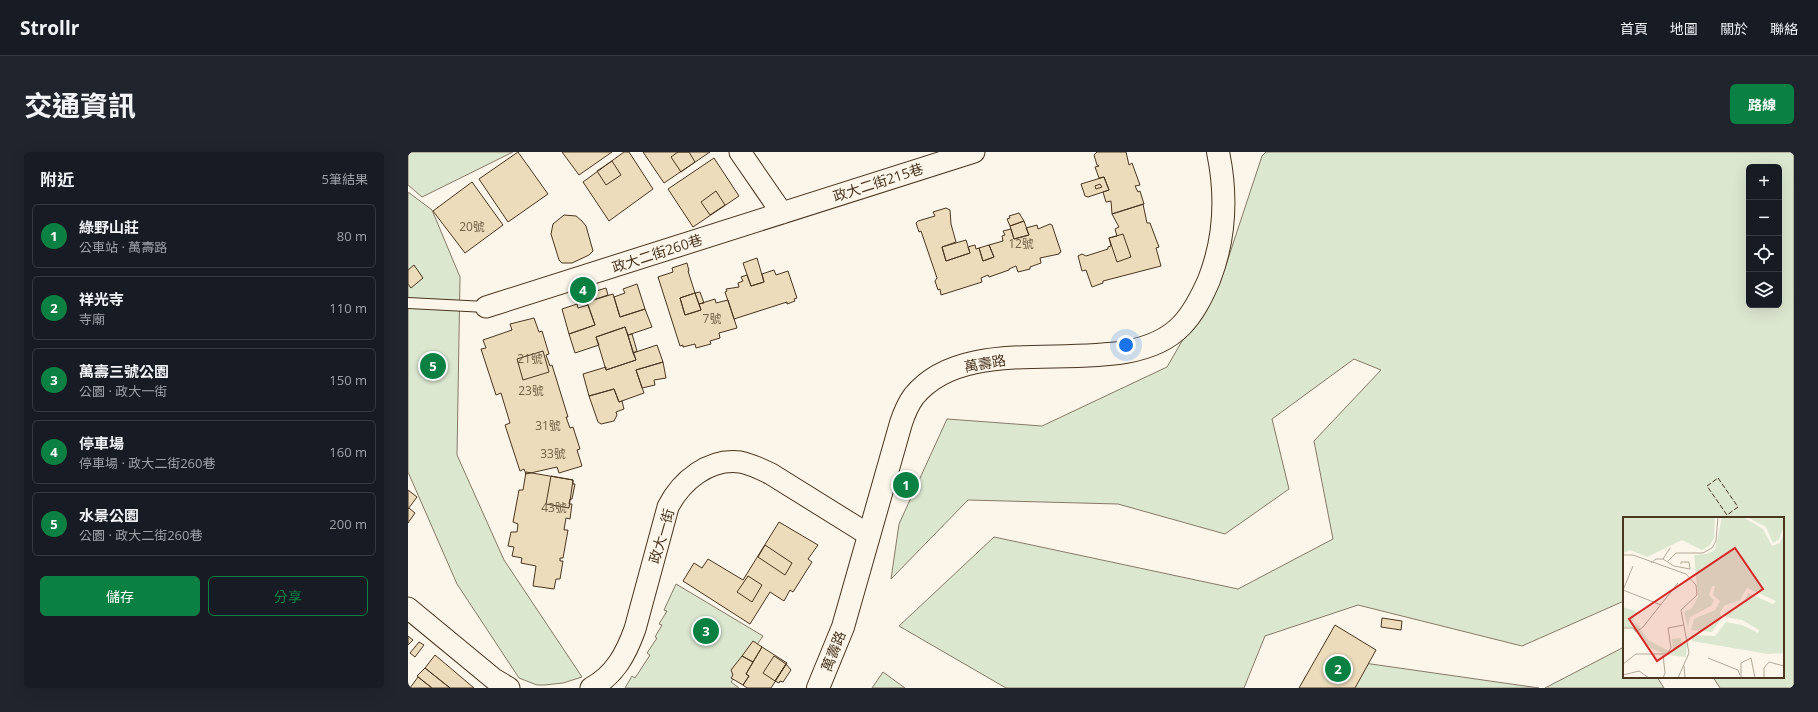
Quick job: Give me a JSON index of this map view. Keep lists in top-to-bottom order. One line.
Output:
{"streets":{"street":["政大二街215巷","政大二街260巷","萬壽路","政大一街"]},"crossings":[["政大二街215巷","政大二街260巷"],["萬壽路","政大一街"]],"house_numbers":["20號","12號","7號","21號","23號","31號","33號","43號"],"page":{"header":"Strollr","nav":["首頁","地圖","關於","聯絡"],"title":"交通資訊","buttons":["路線",["儲存","分享"]],"heading":["附近","5筆結果"],"map_buttons":["+","−"],"list":[{"mark":"1","name":"綠野山莊","note":"公車站 · 萬壽路","value":"80 m"},{"mark":"2","name":"祥光寺","note":"寺廟","value":"110 m"},{"mark":"3","name":"萬壽三號公園","note":"公園 · 政大一街","value":"150 m"},{"mark":"4","name":"停車場","note":"停車場 · 政大二街260巷","value":"160 m"},{"mark":"5","name":"水景公園","note":"公園 · 政大二街260巷","value":"200 m"}],"pins":["4","5","1","3","2"]}}
